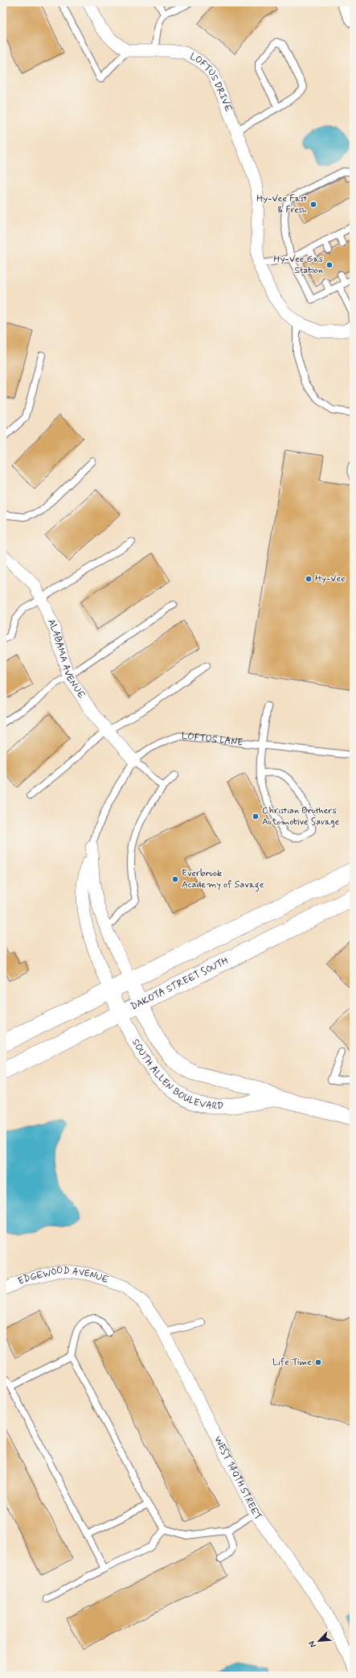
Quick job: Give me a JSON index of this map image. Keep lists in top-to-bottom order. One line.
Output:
{"streets":{"main road":["DAKOTA STREET SOUTH"],"street":["LOFTUS DRIVE","ALABAMA AVENUE","LOFTUS LANE","SOUTH ALLEN BOULEVARD","EDGEWOOD AVENUE","WEST 140TH STREET"]},"crossings":[["ALABAMA AVENUE","LOFTUS LANE"],["LOFTUS LANE","SOUTH ALLEN BOULEVARD"],["DAKOTA STREET SOUTH","SOUTH ALLEN BOULEVARD"],["EDGEWOOD AVENUE","WEST 140TH STREET"]],"places":["Hy-Vee Fast & Fresh","Hy-Vee Gas Station","Hy-Vee","Christian Brothers Automotive Savage","Everbrook Academy of Savage","Life Time"],"north":"bottom left"}
